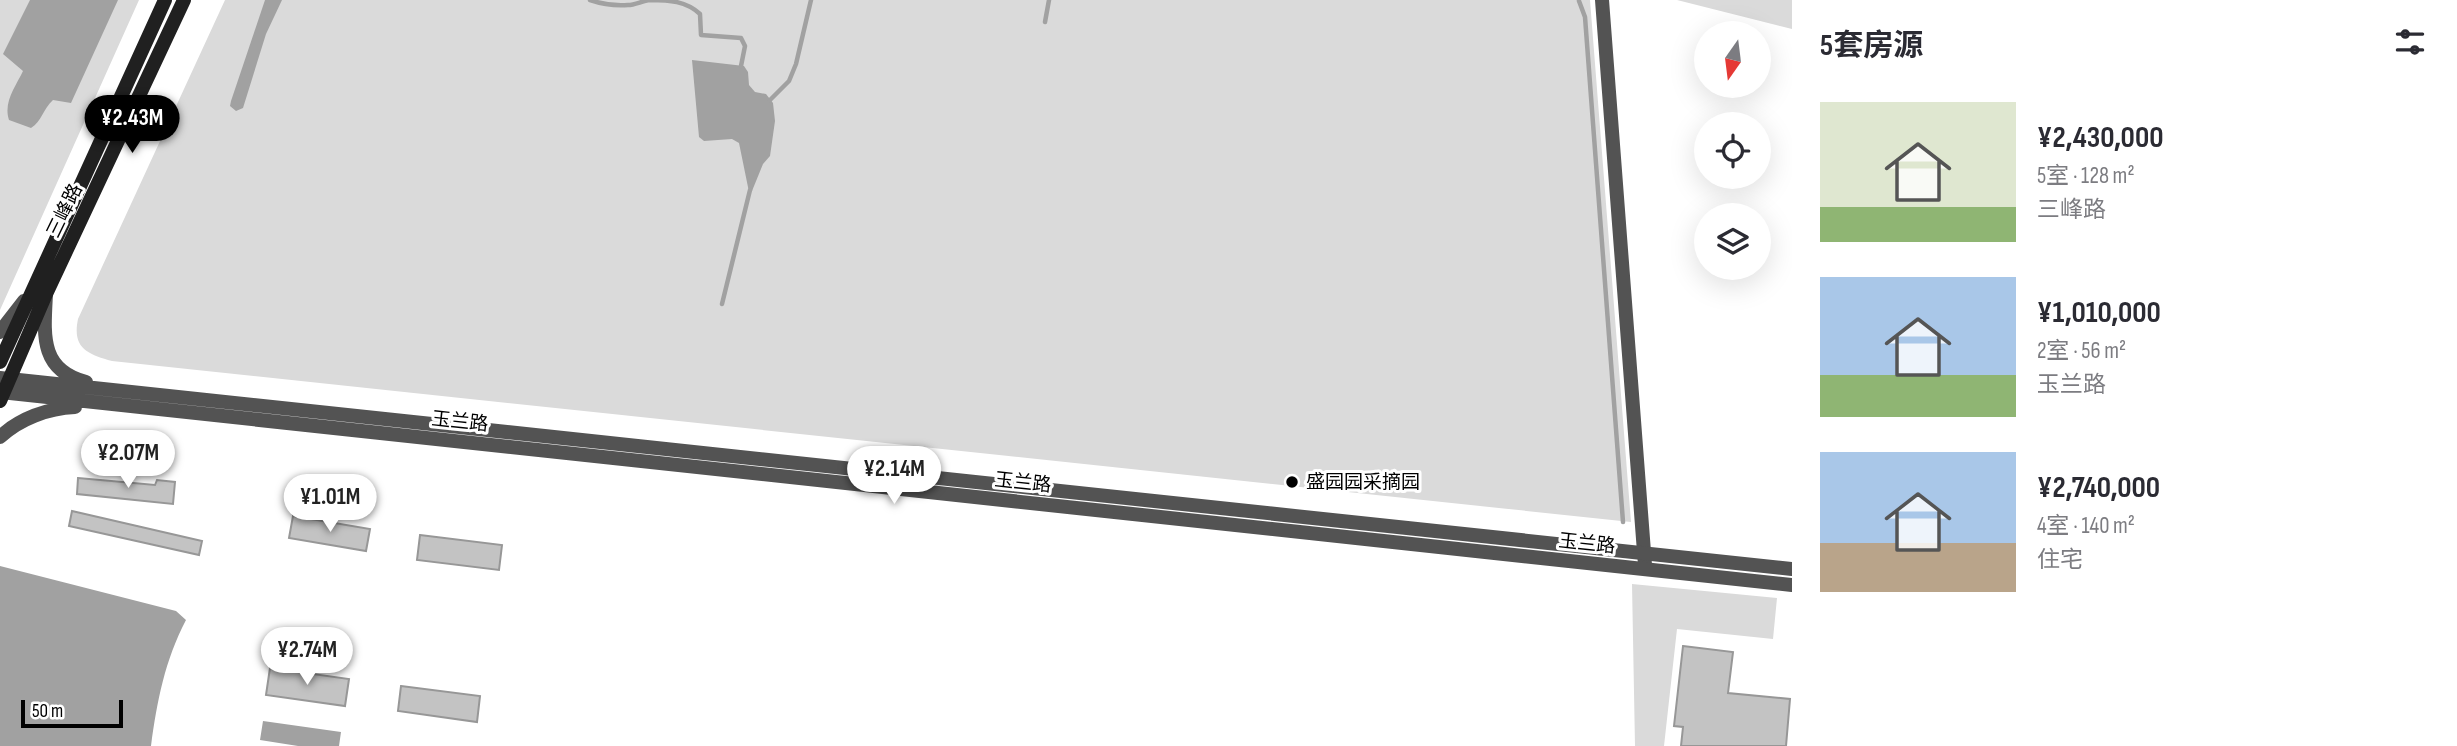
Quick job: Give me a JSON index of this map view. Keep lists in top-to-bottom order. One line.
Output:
{"streets":{"main road":["三峰路"],"street":["玉兰路"]},"crossings":[["三峰路","玉兰路"]],"places":["盛园园采摘园"],"scale_bar":"50 m","north":"bottom","page":{"heading":"5套房源","list":[{"name":"¥2,430,000","note":"5室 · 128 m² · 三峰路"},{"name":"¥1,010,000","note":"2室 · 56 m² · 玉兰路"},{"name":"¥2,740,000","note":"4室 · 140 m² · 住宅"}],"price":["¥2.43M","¥2.07M","¥2.14M","¥1.01M","¥2.74M"],"scale":"50 m"}}
